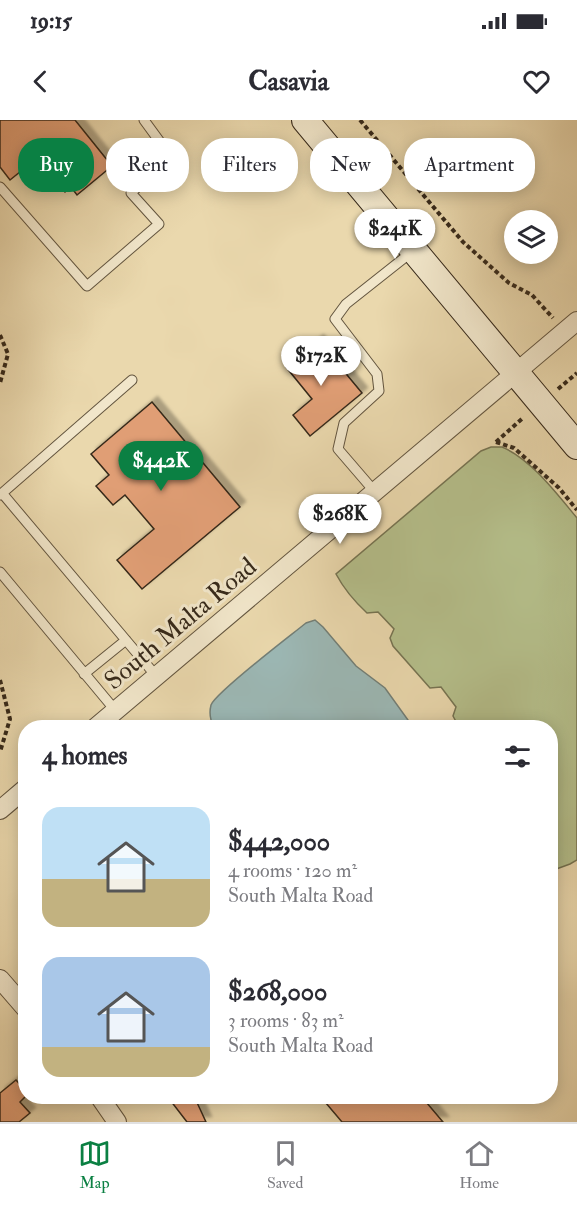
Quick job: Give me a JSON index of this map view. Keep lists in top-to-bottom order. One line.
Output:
{"streets":{"street":["South Malta Road"]},"page":{"status":"19:15","header":"Casavia","chip":["Buy","Rent","Filters","New","Apartment"],"price":["$241K","$172K","$442K","$268K"],"heading":"4 homes","list":[{"name":"$442,000","note":"4 rooms · 120 m² · South Malta Road"},{"name":"$268,000","note":"3 rooms · 83 m² · South Malta Road"}],"tabs":["Map","Saved","Home"]}}
